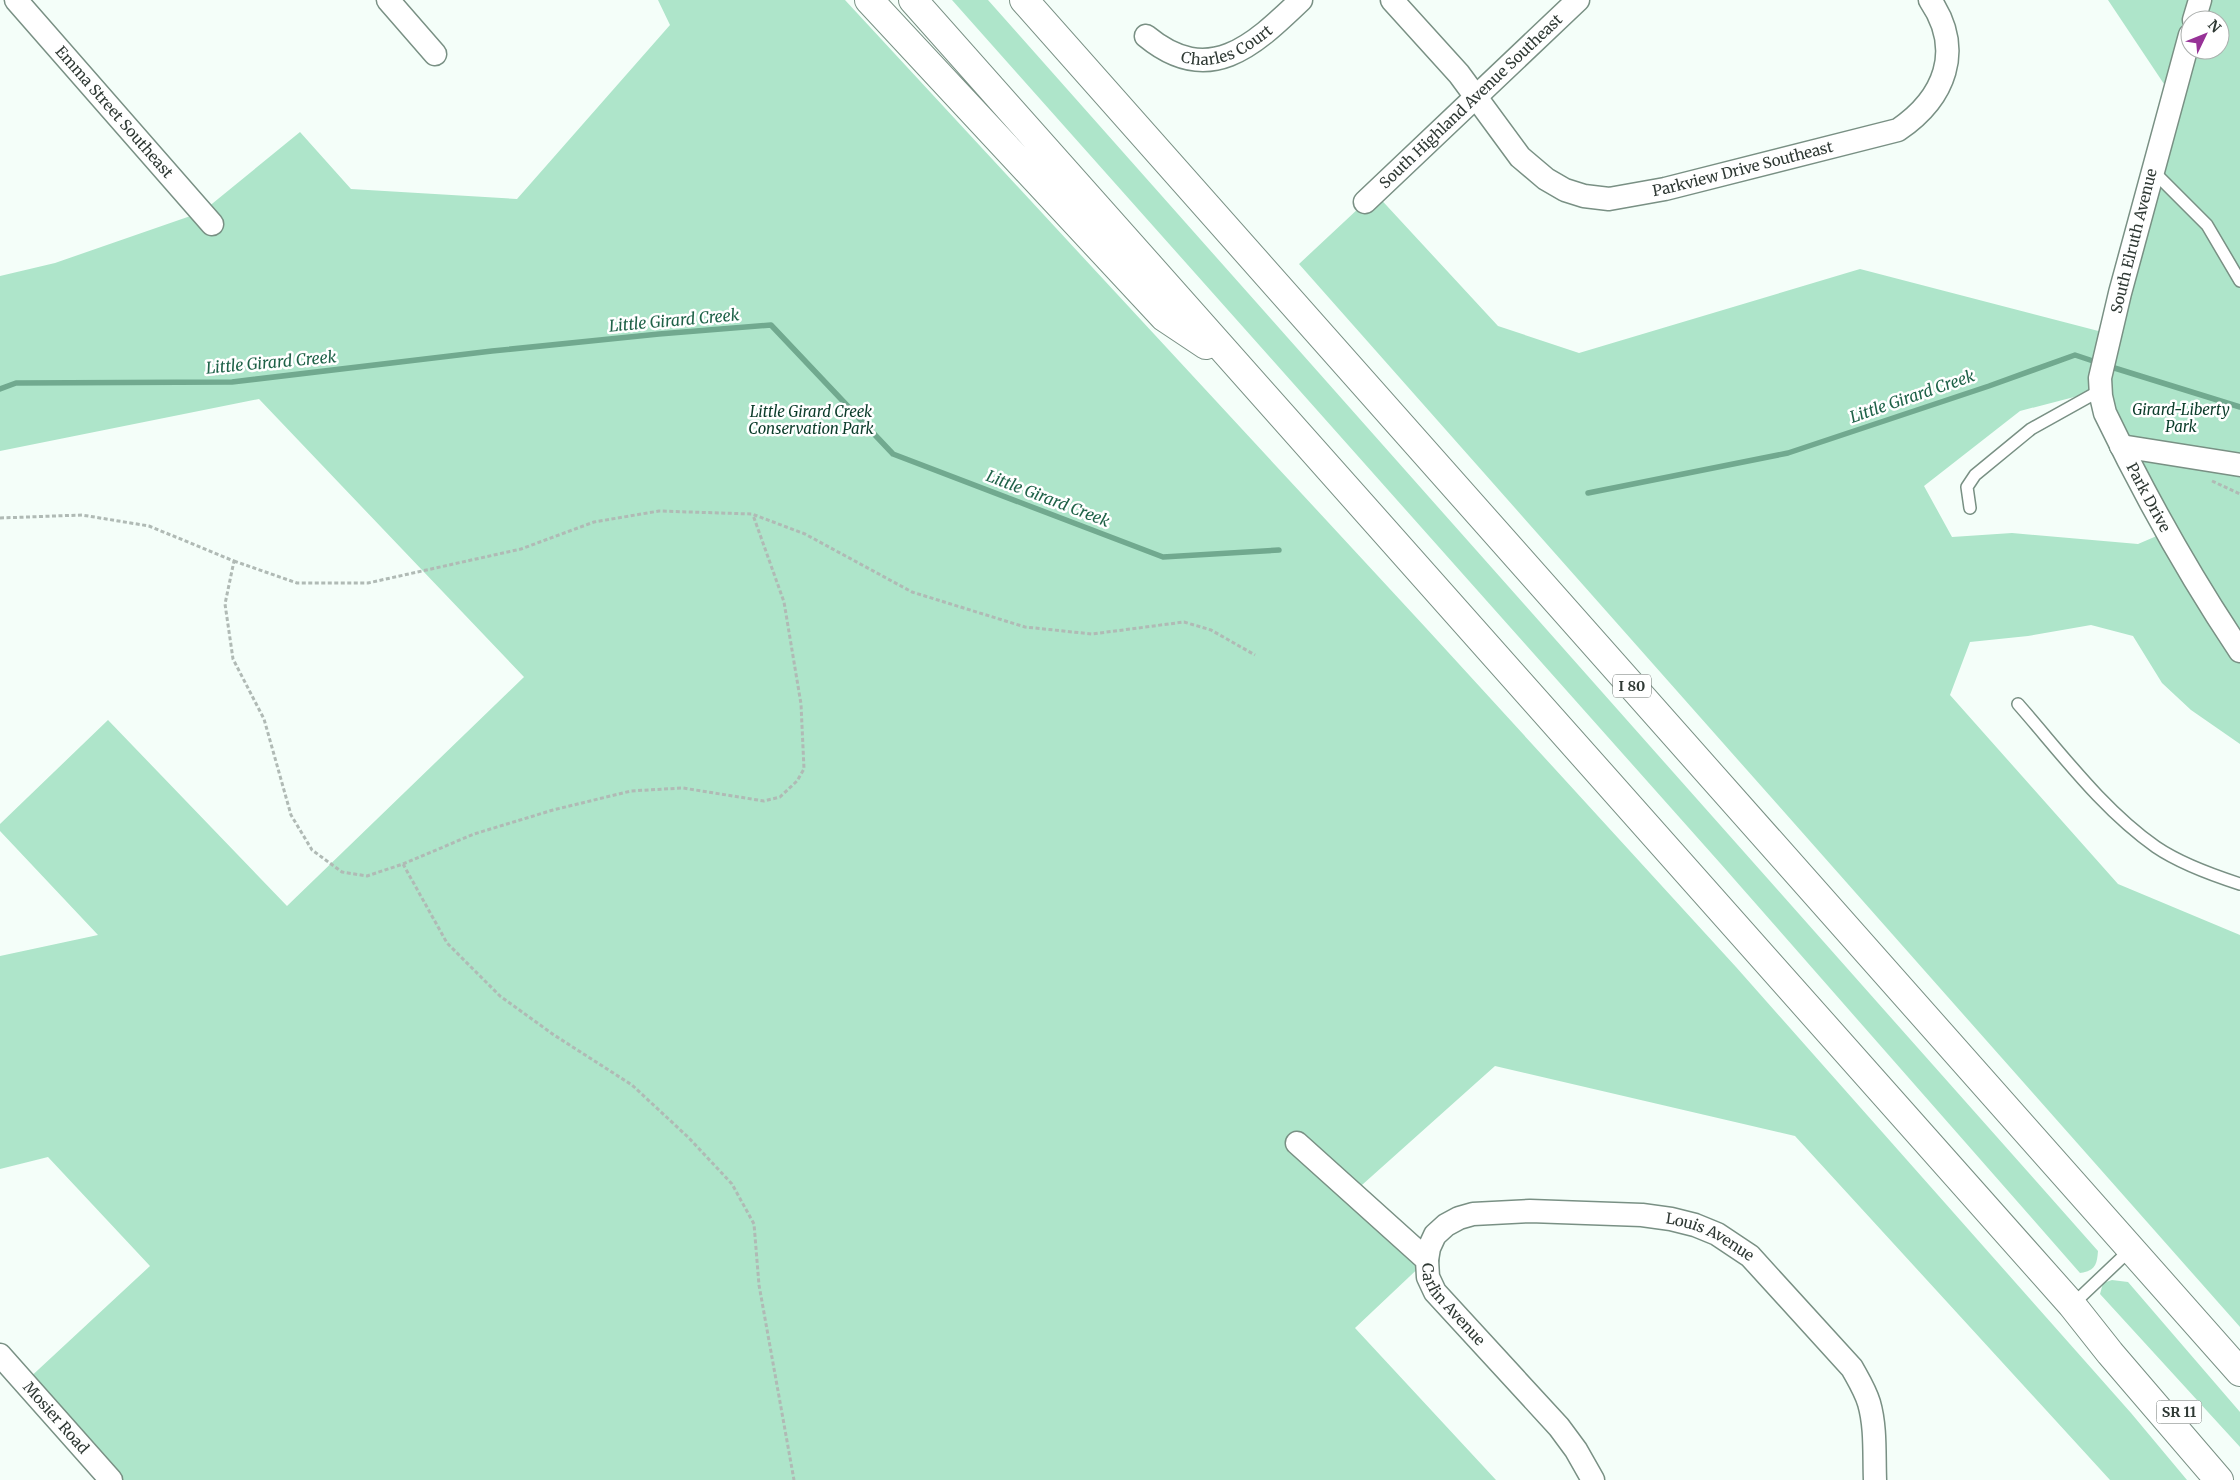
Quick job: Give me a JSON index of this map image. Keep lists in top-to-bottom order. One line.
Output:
{"streets":{"highway":["I 80","SR 11"],"street":["Charles Court","South Highland Avenue Southeast","Emma Street Southeast","Parkview Drive Southeast","South Elruth Avenue","Park Drive","Louis Avenue","Carlin Avenue","Mosier Road"]},"crossings":[["South Highland Avenue Southeast","Parkview Drive Southeast"],["South Elruth Avenue","Park Drive"],["Louis Avenue","Carlin Avenue"]],"water":["Little Girard Creek"],"parks":["Girard-Liberty Park","Little Girard Creek Conservation Park"],"north":"top right"}
